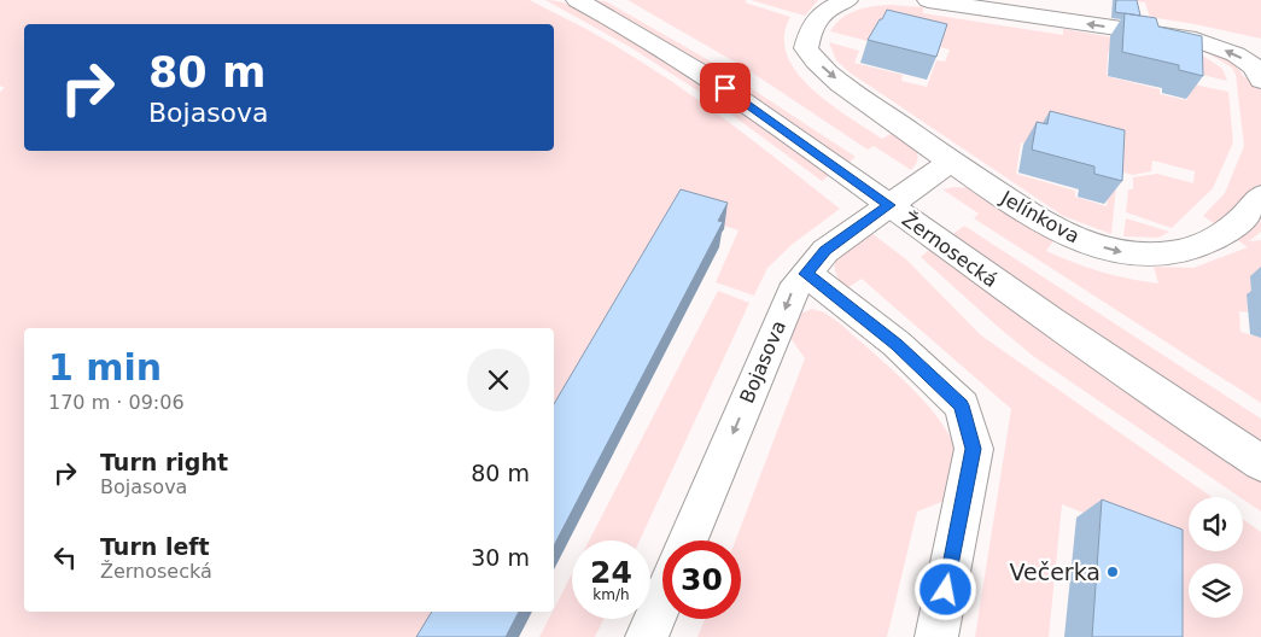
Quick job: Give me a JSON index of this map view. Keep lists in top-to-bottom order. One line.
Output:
{"streets":{"street":["Jelínkova","Žernosecká","Bojasova"]},"crossings":[["Žernosecká","Bojasova"]],"one_way":["Bojasova"],"places":["Večerka"],"page":{"turn":["80 m","Bojasova"],"heading":["1 min","170 m · 09:06"],"list":[{"name":"Turn right","note":"Bojasova","value":"80 m"},{"name":"Turn left","note":"Žernosecká","value":"30 m"}],"speed":"24 km/h","limit":"30"}}
